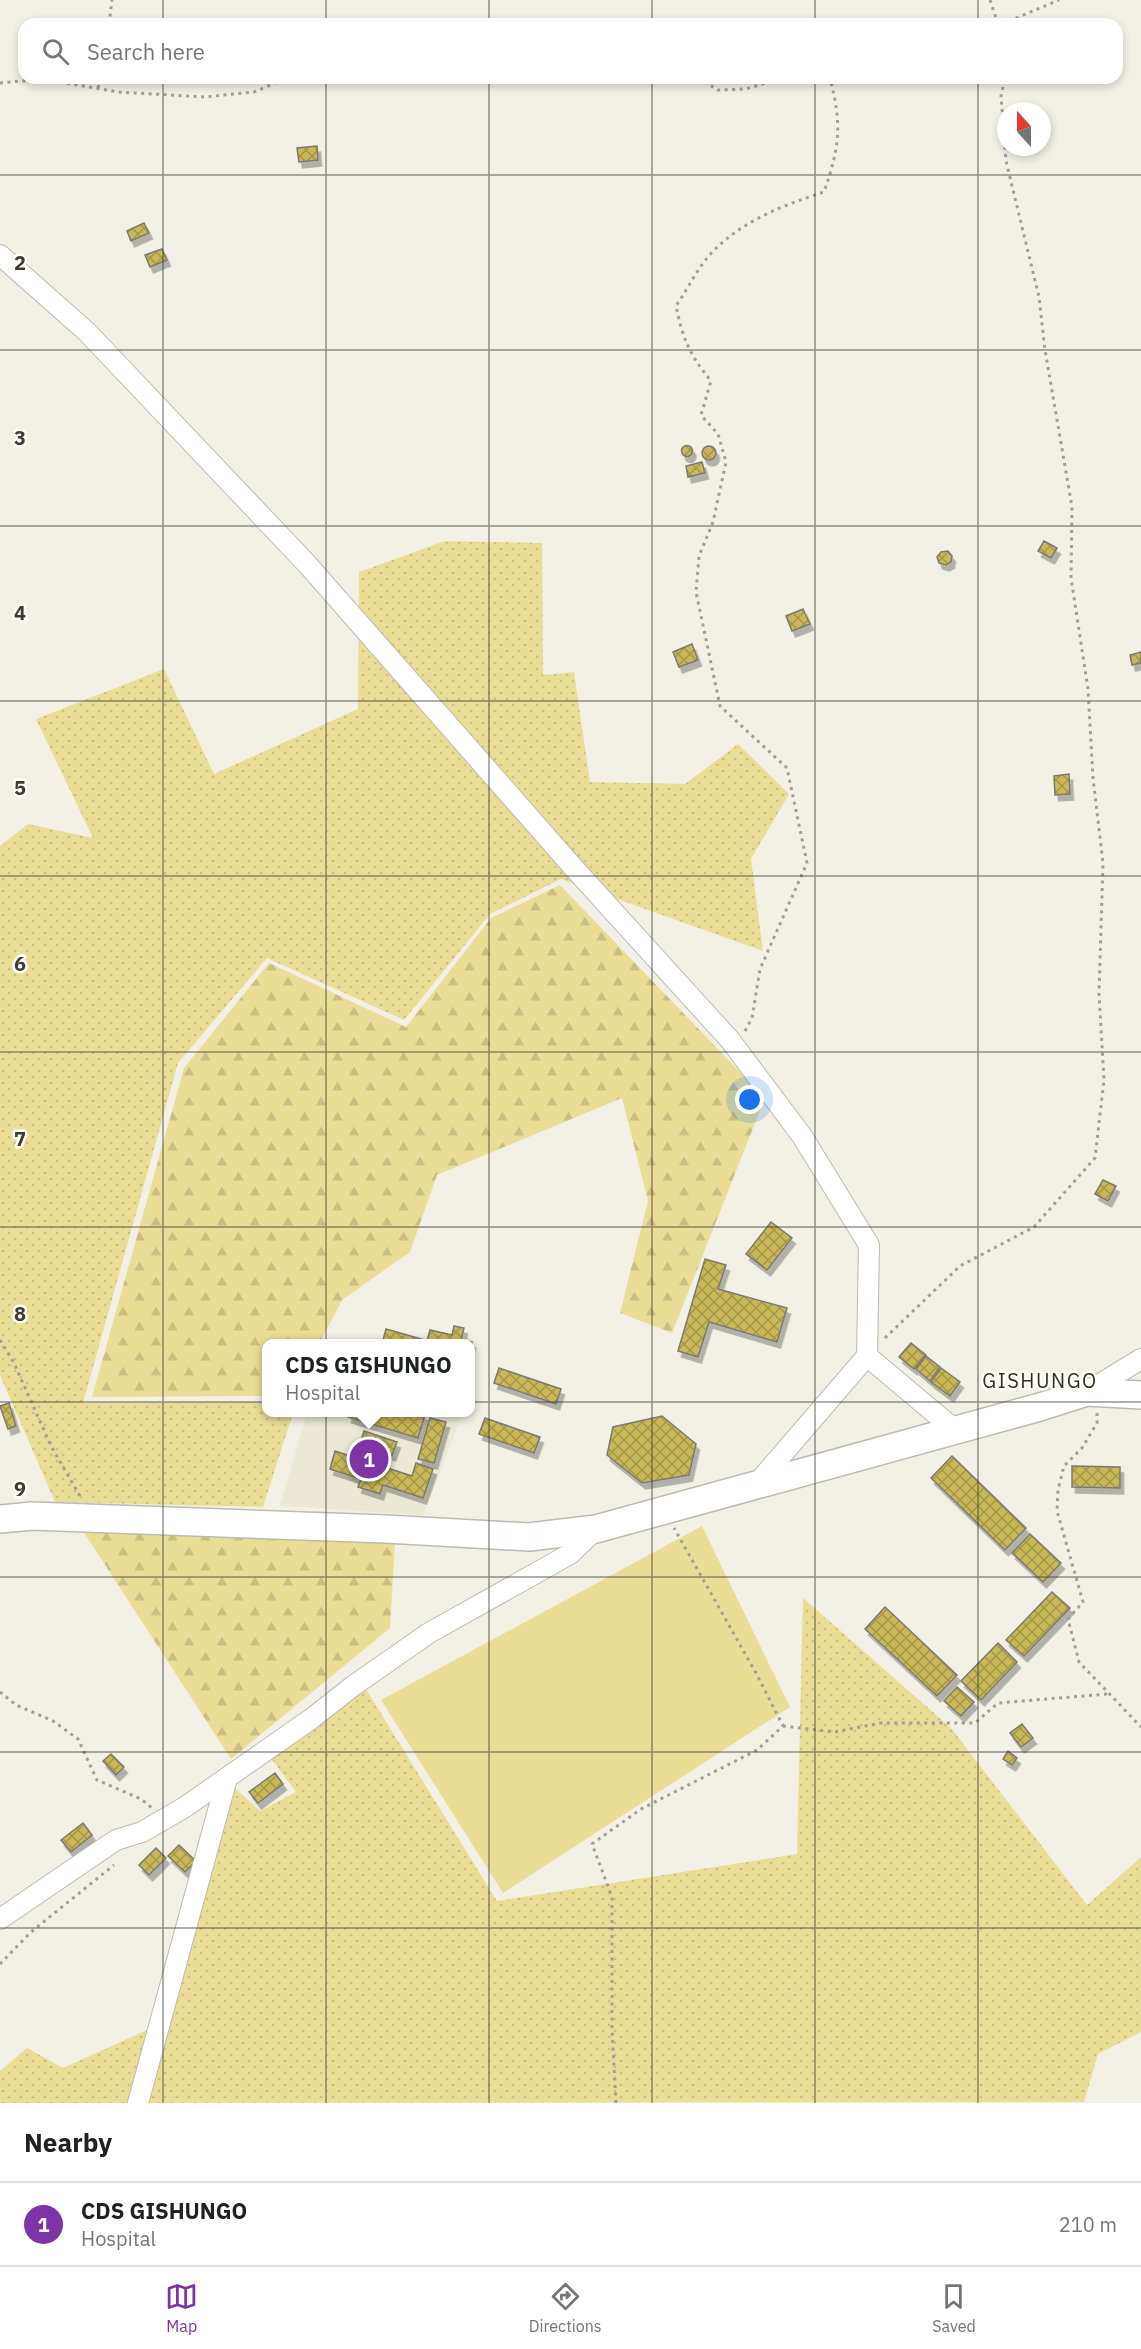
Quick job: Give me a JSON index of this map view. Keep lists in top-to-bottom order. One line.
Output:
{"districts":["GISHUNGO"],"north":"top","page":{"search":"Search here","popup":["CDS GISHUNGO","Hospital"],"pins":"1","heading":"Nearby","list":[{"mark":"1","name":"CDS GISHUNGO","note":"Hospital","value":"210 m"}],"nav":["Map","Directions","Saved"]},"grid":{"rows":["2","3","4","5","6","7","8","9"]}}
